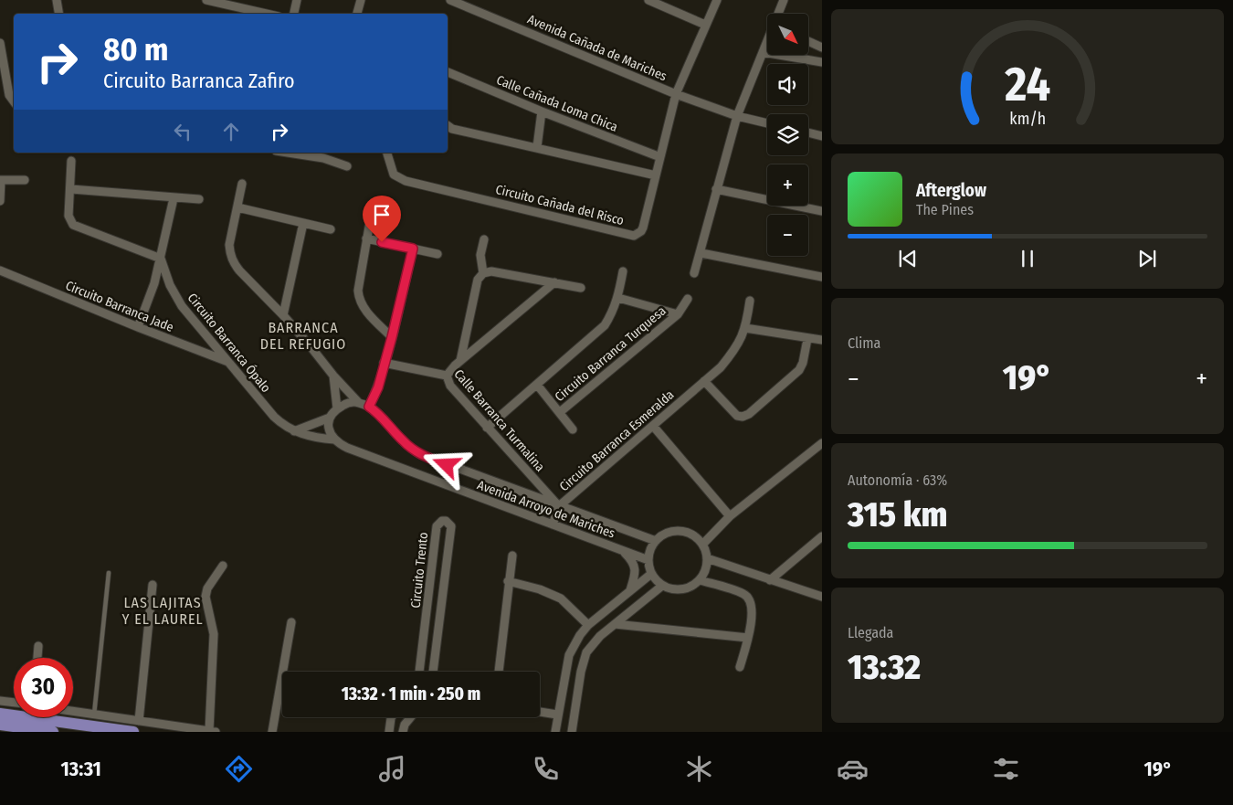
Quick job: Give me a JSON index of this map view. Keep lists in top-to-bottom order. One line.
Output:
{"streets":{"street":["Avenida Cañada de Mariches","Calle Cañada Loma Chica","Circuito Cañada del Risco","Circuito Barranca Jade","Circuito Barranca Ópalo","Circuito Barranca Turquesa","Calle Barranca Turmalina","Circuito Barranca Esmeralda","Avenida Arroyo de Mariches","Circuito Trento"]},"crossings":[["Avenida Cañada de Mariches","Circuito Cañada del Risco"],["Calle Cañada Loma Chica","Circuito Cañada del Risco"],["Circuito Barranca Jade","Circuito Barranca Ópalo"],["Circuito Barranca Ópalo","Avenida Arroyo de Mariches"],["Circuito Barranca Turquesa","Calle Barranca Turmalina"],["Calle Barranca Turmalina","Circuito Barranca Esmeralda"],["Calle Barranca Turmalina","Avenida Arroyo de Mariches"],["Circuito Barranca Esmeralda","Avenida Arroyo de Mariches"]],"districts":["BARRANCA DEL REFUGIO","LAS LAJITAS Y EL LAUREL"],"north":"bottom right","page":{"map_buttons":["+","−"],"turn":["80 m","Circuito Barranca Zafiro"],"song":["Afterglow","The Pines"],"tile":["Clima",["Autonomía · 63%","315 km"],["Llegada","13:32"]],"heat":["−","19°","+"],"limit":"30","trip":"13:32 · 1 min · 250 m","tabs":["13:31","19°"],"gauge":["24","km/h"]}}
